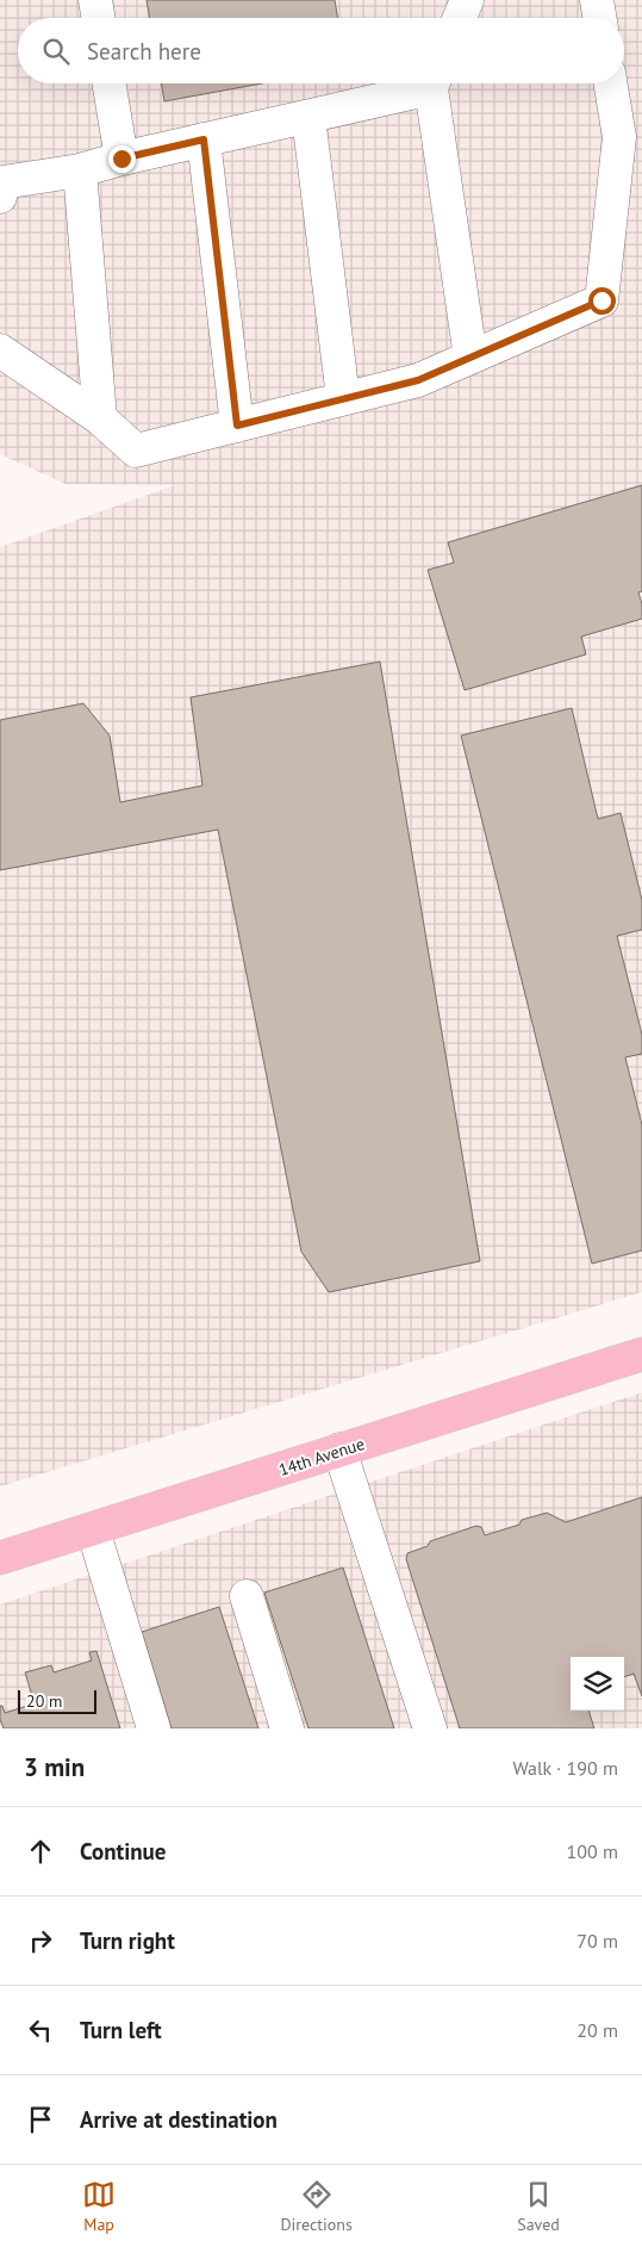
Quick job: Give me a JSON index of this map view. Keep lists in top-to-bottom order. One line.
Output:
{"streets":{"main road":["14th Avenue"]},"scale_bar":"20 m","page":{"search":"Search here","scale":"20 m","heading":["3 min","Walk · 190 m"],"list":[["Continue","100 m"],["Turn right","70 m"],["Turn left","20 m"],"Arrive at destination"],"nav":["Map","Directions","Saved"]}}
